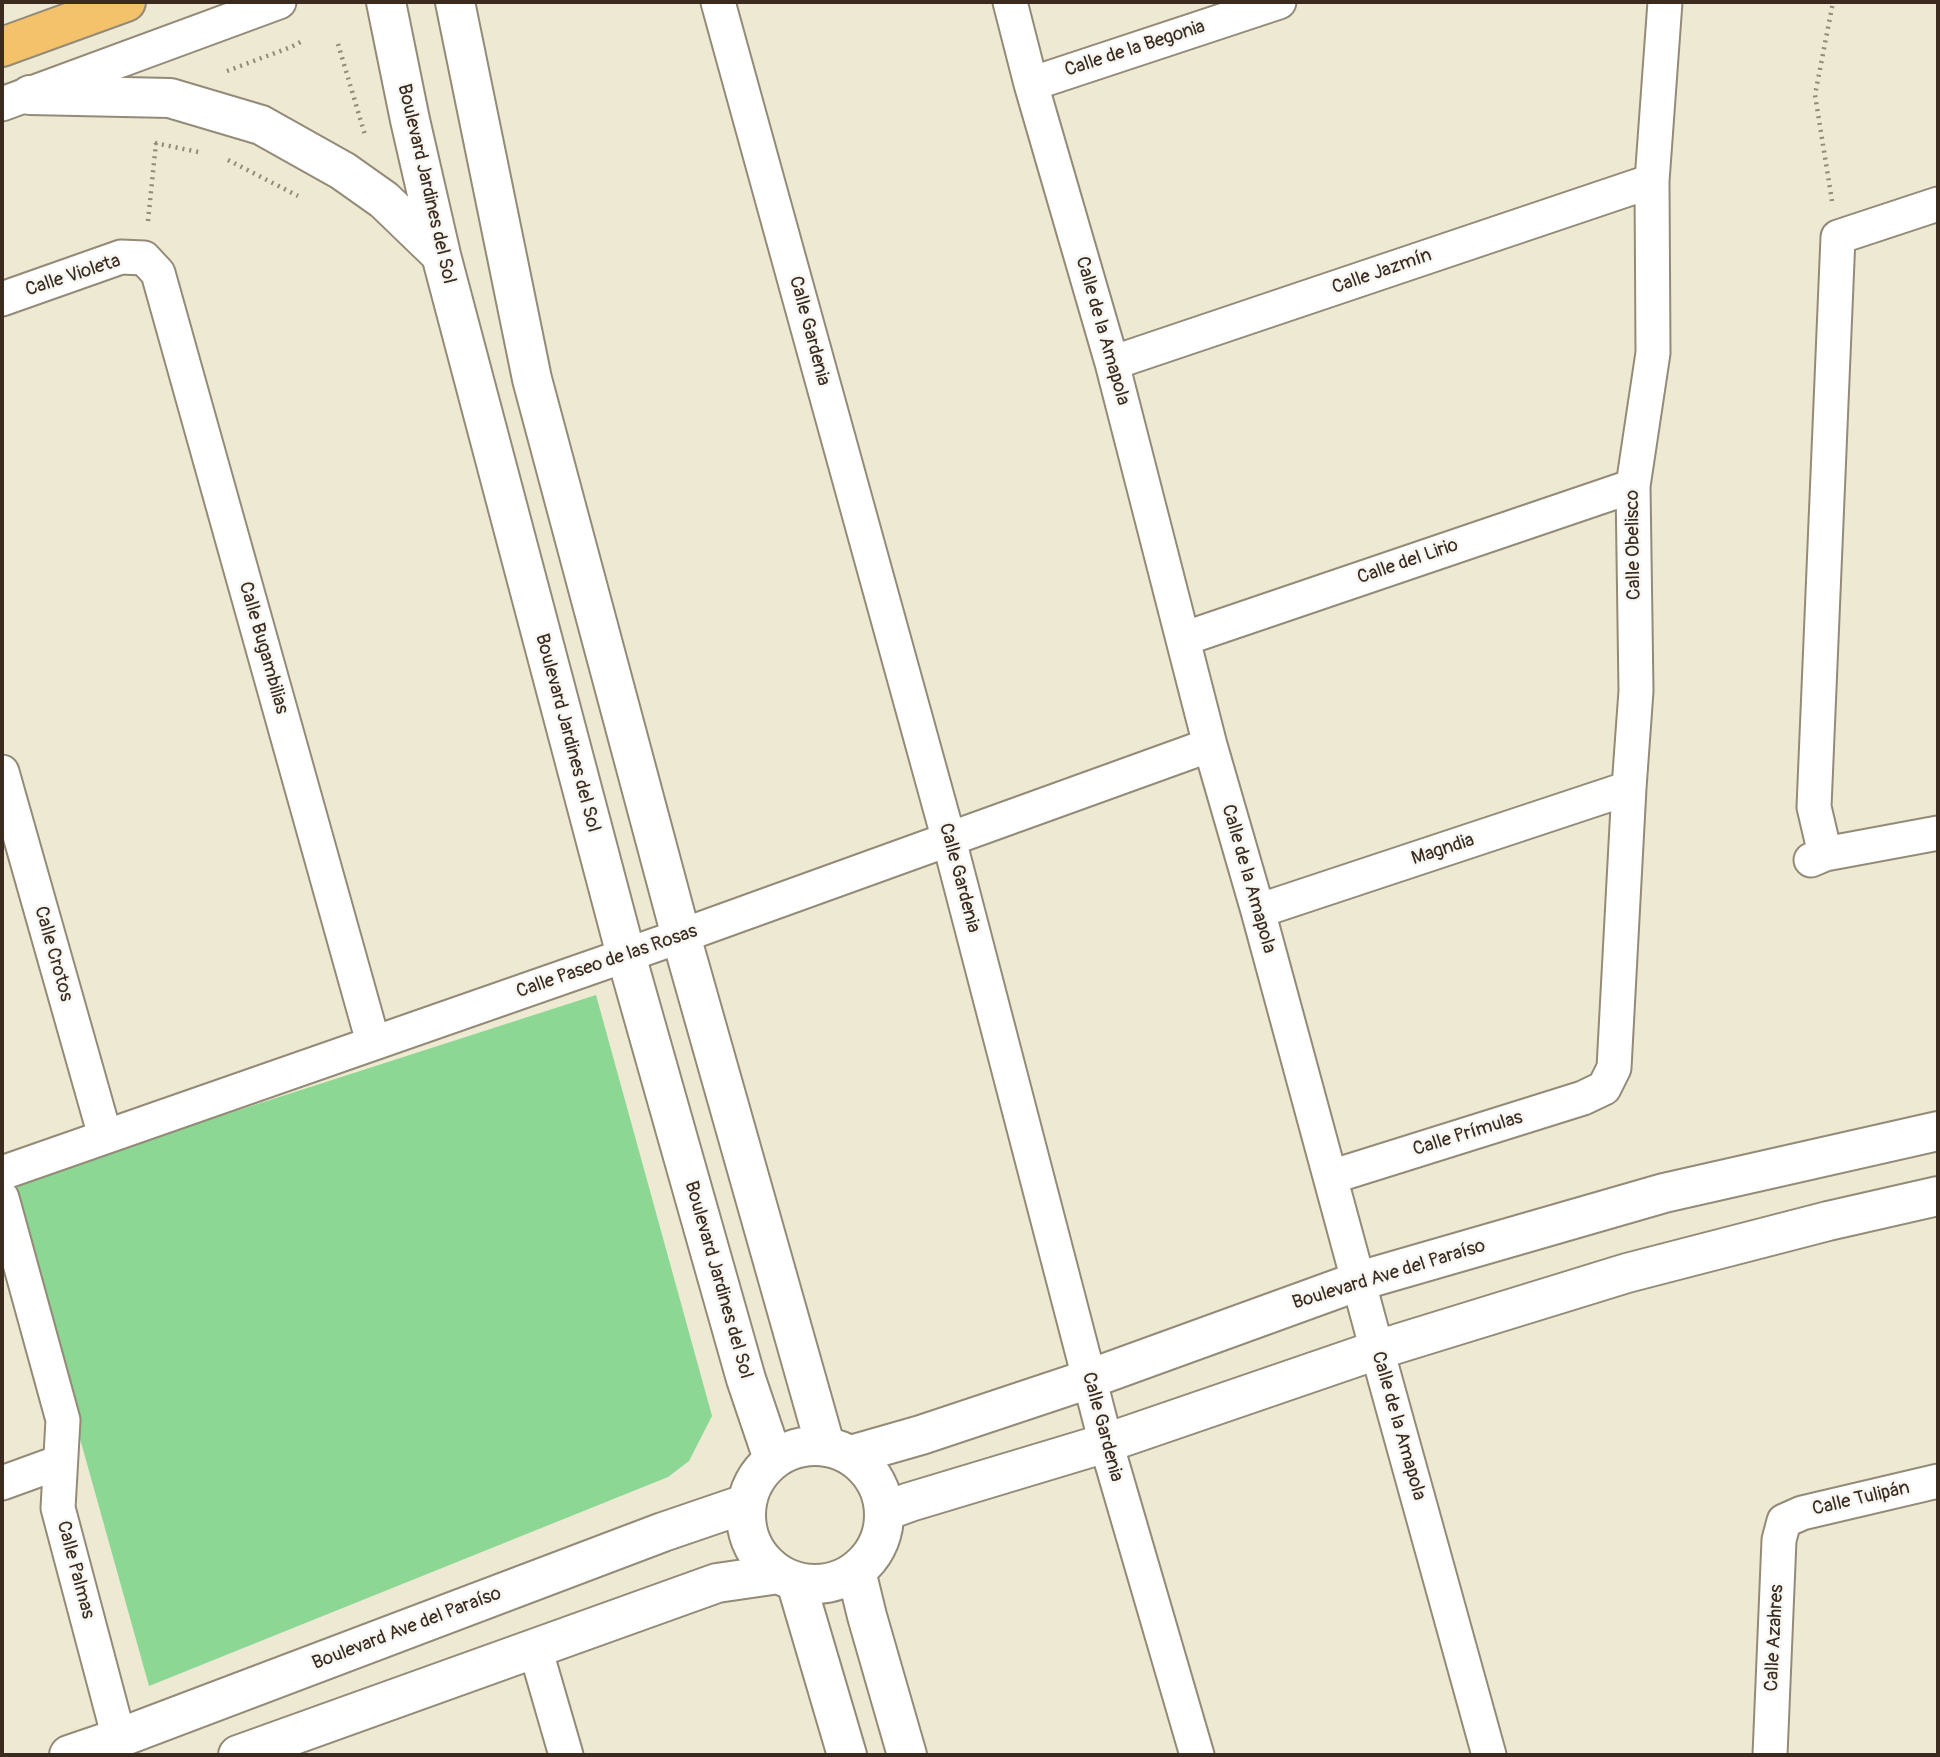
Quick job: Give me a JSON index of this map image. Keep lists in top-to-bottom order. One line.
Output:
{"streets":{"street":["Calle de la Begonia","Boulevard Jardines del Sol","Calle Jazmín","Calle Violeta","Calle Gardenia","Calle de la Amapola","Calle Obelisco","Calle del Lirio","Calle Bugambilias","Magndia","Calle Crotos","Calle Paseo de las Rosas","Calle Prímulas","Boulevard Ave del Paraíso","Calle Tulipán","Calle Palmas","Calle Azahres"]},"crossings":[["Calle de la Begonia","Calle de la Amapola"],["Boulevard Jardines del Sol","Calle Paseo de las Rosas"],["Boulevard Jardines del Sol","Boulevard Ave del Paraíso"],["Calle Jazmín","Calle de la Amapola"],["Calle Jazmín","Calle Obelisco"],["Calle Violeta","Calle Bugambilias"],["Calle Gardenia","Calle Paseo de las Rosas"],["Calle Gardenia","Boulevard Ave del Paraíso"],["Calle de la Amapola","Calle del Lirio"],["Calle de la Amapola","Magndia"],["Calle de la Amapola","Calle Paseo de las Rosas"],["Calle de la Amapola","Calle Prímulas"],["Calle de la Amapola","Boulevard Ave del Paraíso"],["Calle Obelisco","Calle del Lirio"],["Calle Obelisco","Magndia"],["Calle Obelisco","Calle Prímulas"],["Calle Bugambilias","Calle Paseo de las Rosas"],["Calle Crotos","Calle Paseo de las Rosas"],["Boulevard Ave del Paraíso","Calle Palmas"],["Calle Tulipán","Calle Azahres"]]}
